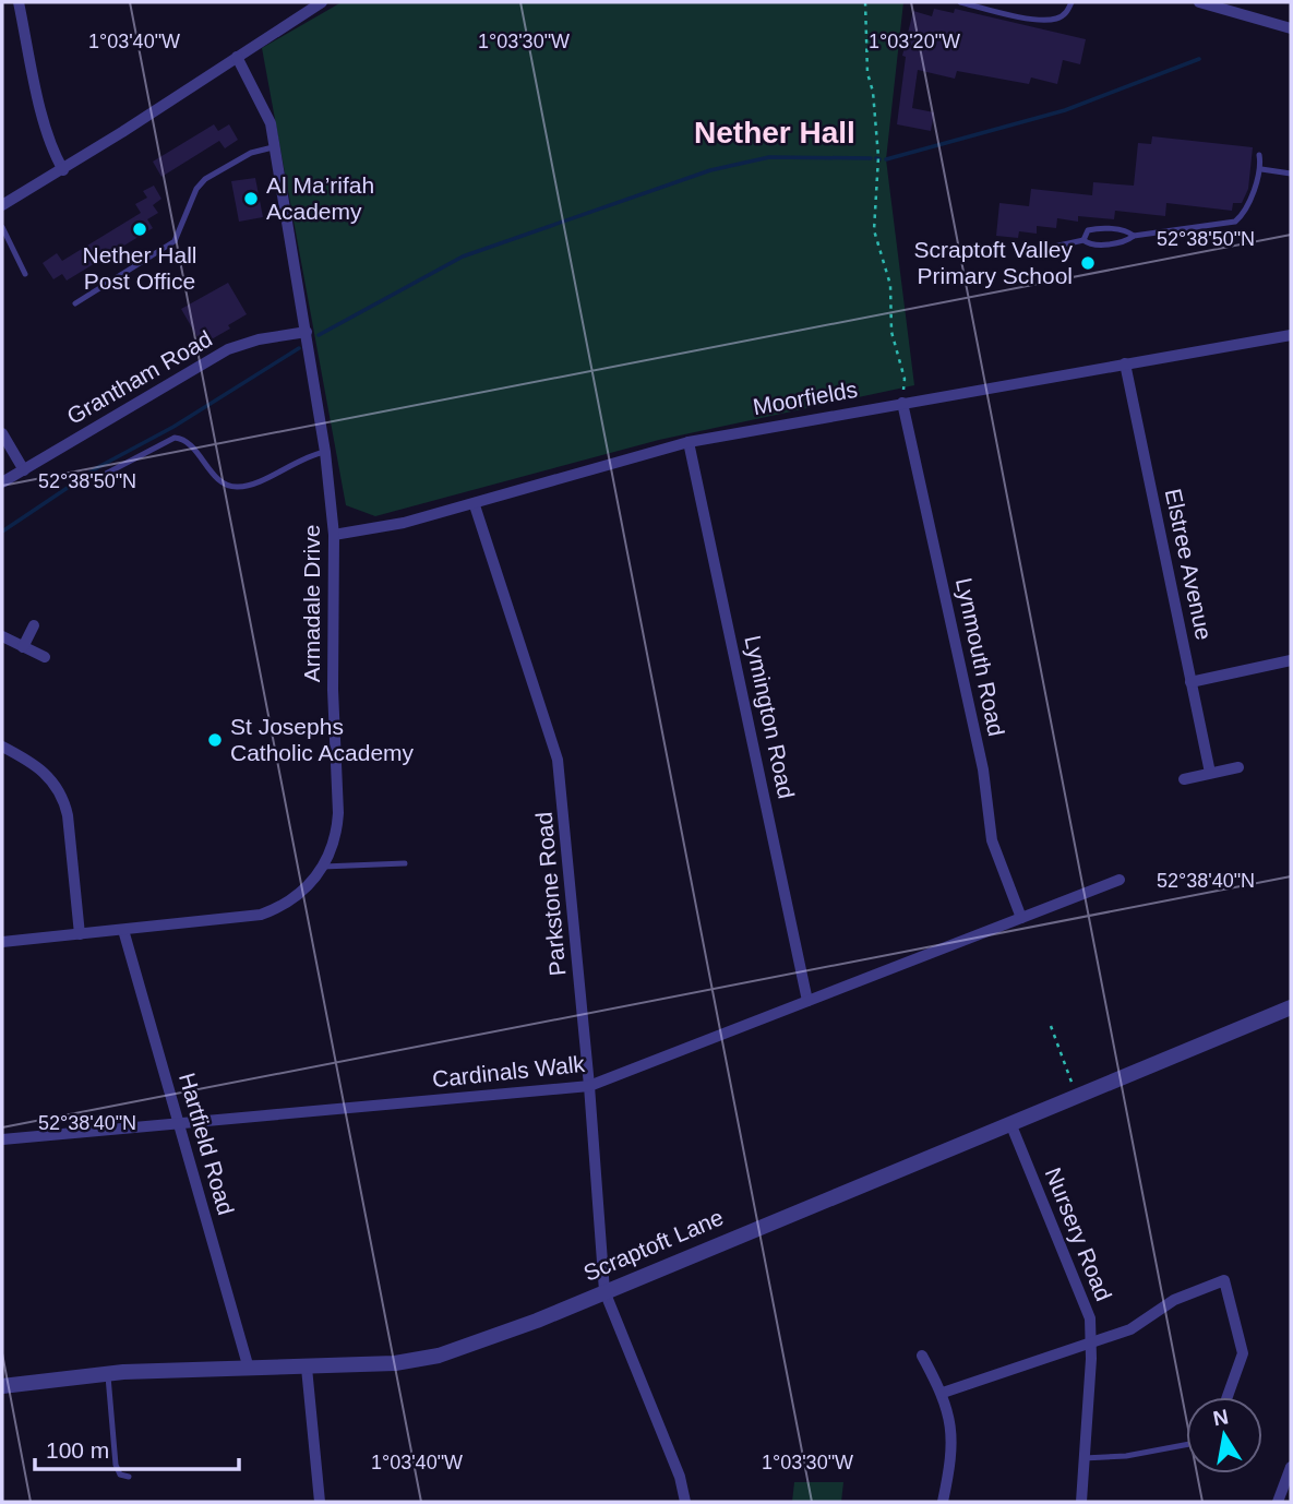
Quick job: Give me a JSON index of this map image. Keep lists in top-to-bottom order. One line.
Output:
{"streets":{"street":["Grantham Road","Moorfields","Elstree Avenue","Armadale Drive","Lynmouth Road","Lymington Road","Parkstone Road","Cardinals Walk","Hartfield Road","Nursery Road","Scraptoft Lane"]},"crossings":[["Grantham Road","Armadale Drive"],["Moorfields","Elstree Avenue"],["Moorfields","Armadale Drive"],["Moorfields","Lynmouth Road"],["Moorfields","Lymington Road"],["Moorfields","Parkstone Road"],["Armadale Drive","Hartfield Road"],["Lynmouth Road","Cardinals Walk"],["Lymington Road","Cardinals Walk"],["Parkstone Road","Cardinals Walk"],["Parkstone Road","Scraptoft Lane"],["Cardinals Walk","Hartfield Road"],["Hartfield Road","Scraptoft Lane"],["Nursery Road","Scraptoft Lane"]],"districts":["Nether Hall"],"places":["Al Ma’rifah Academy","Nether Hall Post Office","Scraptoft Valley Primary School","St Josephs Catholic Academy"],"scale_bar":"100 m","north":"top","coordinates":["1°03'40\"W","1°03'30\"W","1°03'20\"W","52°38'50\"N","52°38'40\"N"]}
